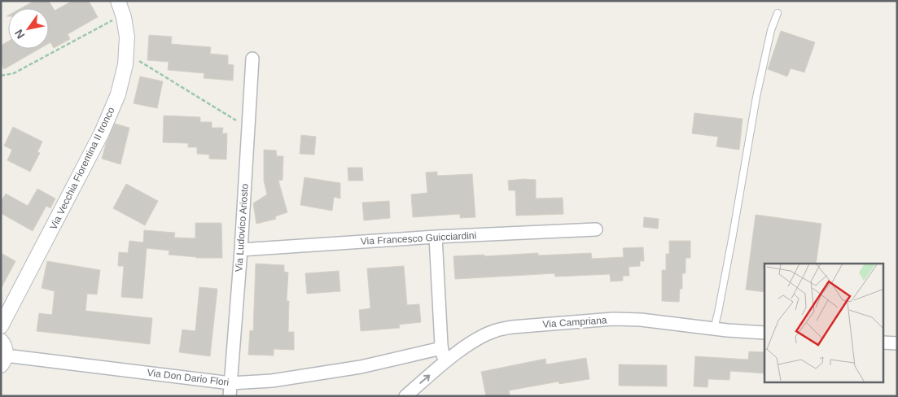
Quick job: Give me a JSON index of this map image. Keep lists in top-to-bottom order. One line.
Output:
{"streets":{"street":["Via Vecchia Fiorentina II tronco","Via Ludovico Ariosto","Via Francesco Guicciardini","Via Campriana","Via Don Dario Flori"]},"crossings":[["Via Ludovico Ariosto","Via Francesco Guicciardini"],["Via Ludovico Ariosto","Via Don Dario Flori"]],"north":"bottom left"}
